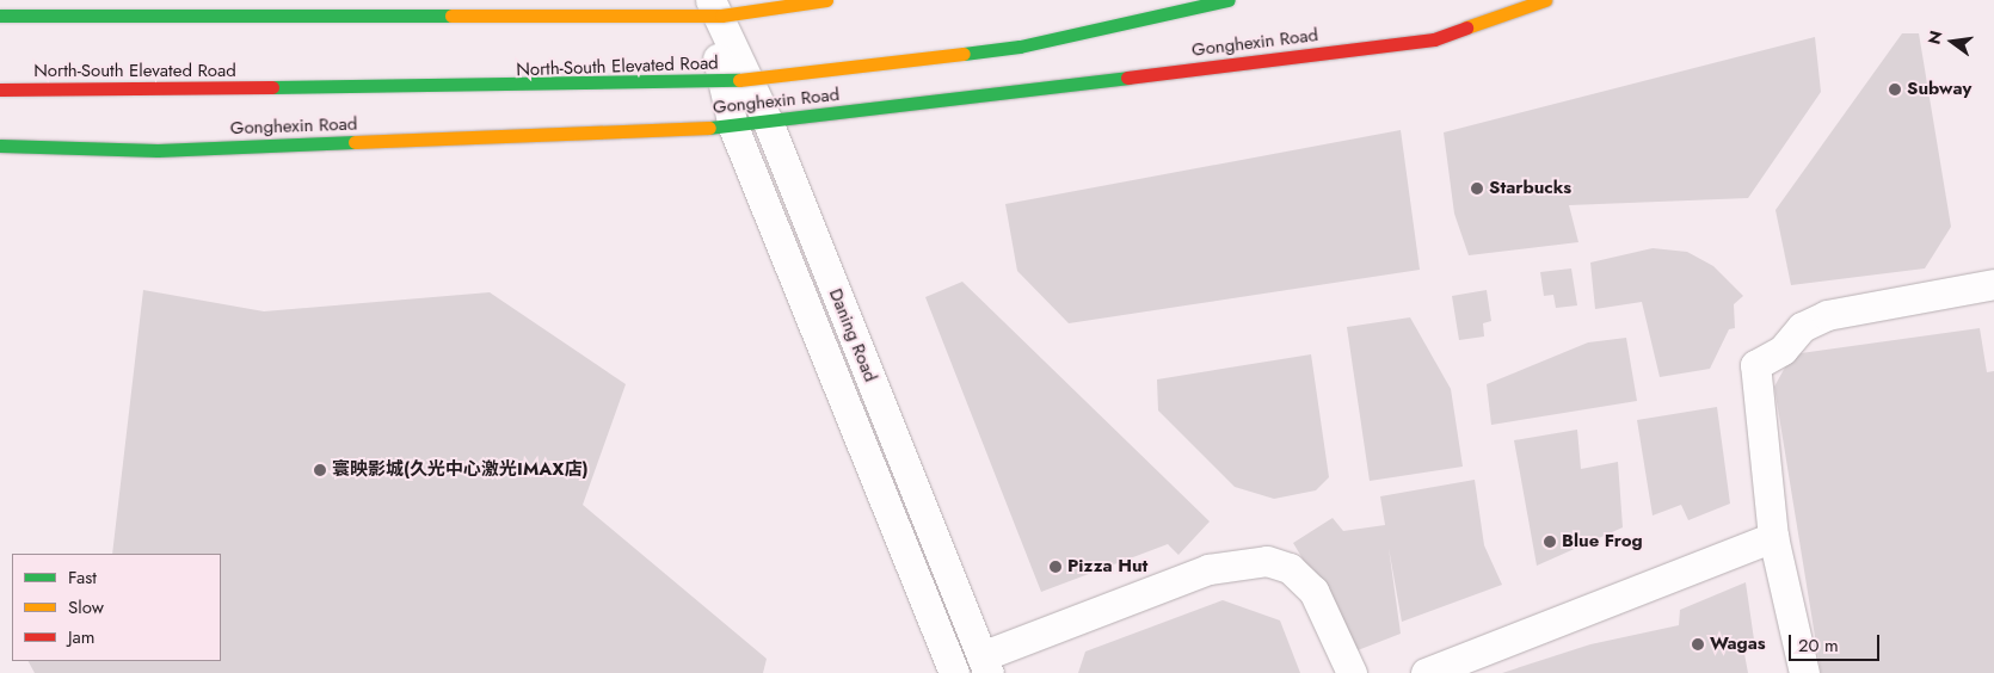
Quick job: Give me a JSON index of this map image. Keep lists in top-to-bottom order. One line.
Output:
{"streets":{"main road":["Gonghexin Road","North-South Elevated Road"],"street":["Daning Road"]},"crossings":[["Gonghexin Road","Daning Road"]],"places":["Subway","Starbucks","寰映影城(久光中心激光IMAX店)","Blue Frog","Pizza Hut","Wagas"],"legend":["Fast","Slow","Jam"],"scale_bar":"20 m","north":"left"}
